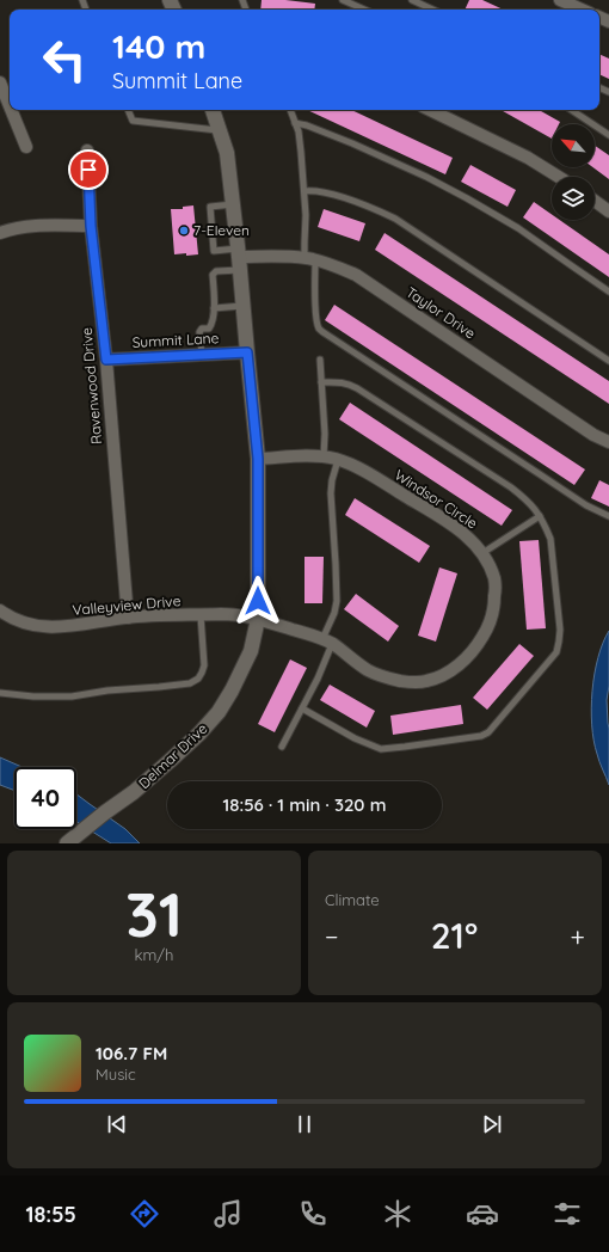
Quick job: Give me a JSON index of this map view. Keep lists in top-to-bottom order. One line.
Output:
{"streets":{"street":["Taylor Drive","Summit Lane","Ravenwood Drive","Windsor Circle","Valleyview Drive","Delmar Drive"]},"crossings":[["Taylor Drive","Delmar Drive"],["Summit Lane","Ravenwood Drive"],["Summit Lane","Delmar Drive"],["Ravenwood Drive","Valleyview Drive"],["Windsor Circle","Valleyview Drive"],["Windsor Circle","Delmar Drive"],["Valleyview Drive","Delmar Drive"]],"places":["7-Eleven"],"north":"top left","page":{"turn":["140 m","Summit Lane"],"limit":"40","trip":"18:56 · 1 min · 320 m","tile":[["31","km/h"],"Climate"],"heat":["−","21°","+"],"song":["106.7 FM","Music"],"tabs":"18:55"}}
